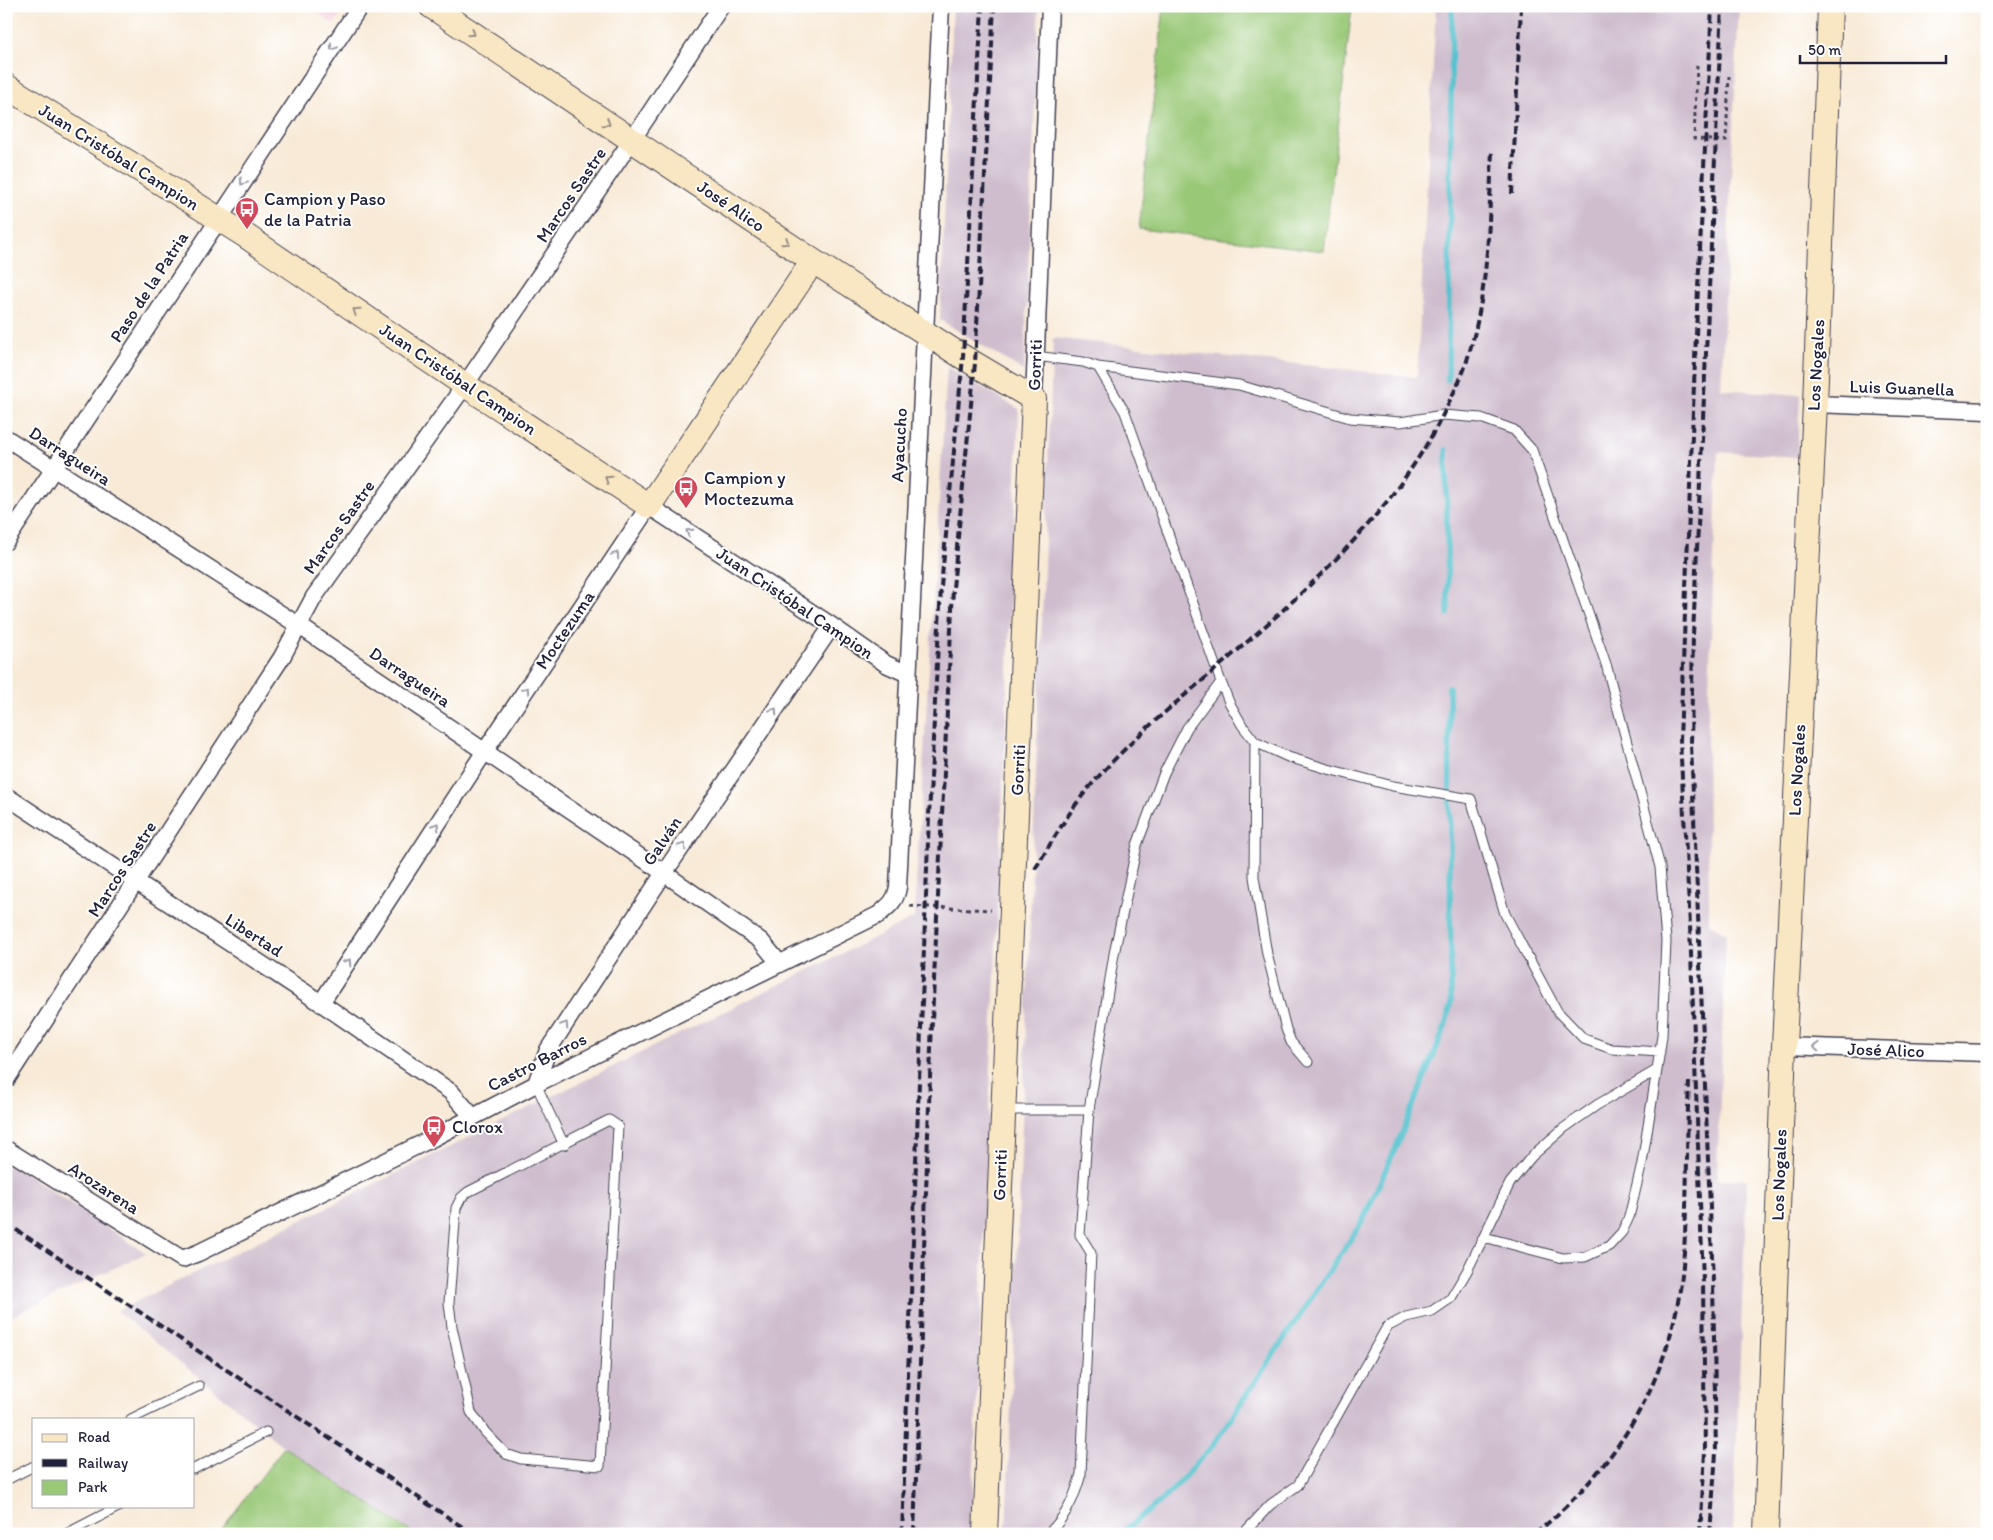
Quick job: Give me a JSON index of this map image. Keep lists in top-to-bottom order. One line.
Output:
{"streets":{"street":["Juan Cristóbal Campion","Marcos Sastre","José Alico","Paso de la Patria","Gorriti","Los Nogales","Luis Guanella","Ayacucho","Darragueira","Moctezuma","Galván","Libertad","Castro Barros","Arozarena"]},"crossings":[["Juan Cristóbal Campion","Marcos Sastre"],["Juan Cristóbal Campion","Paso de la Patria"],["Juan Cristóbal Campion","Ayacucho"],["Juan Cristóbal Campion","Moctezuma"],["Juan Cristóbal Campion","Galván"],["Marcos Sastre","José Alico"],["Marcos Sastre","Darragueira"],["Marcos Sastre","Libertad"],["José Alico","Gorriti"],["José Alico","Los Nogales"],["José Alico","Ayacucho"],["José Alico","Moctezuma"],["Paso de la Patria","Darragueira"],["Los Nogales","Luis Guanella"],["Ayacucho","Castro Barros"],["Darragueira","Moctezuma"],["Darragueira","Galván"],["Darragueira","Castro Barros"],["Moctezuma","Libertad"],["Galván","Castro Barros"],["Libertad","Castro Barros"],["Castro Barros","Arozarena"]],"one_way":["Juan Cristóbal Campion","Paso de la Patria","Moctezuma","Galván"],"places":{"bus stop":["Campion y Paso de la Patria","Campion y Moctezuma","Clorox"]},"legend":["Road","Railway","Park"],"scale_bar":"50 m"}
